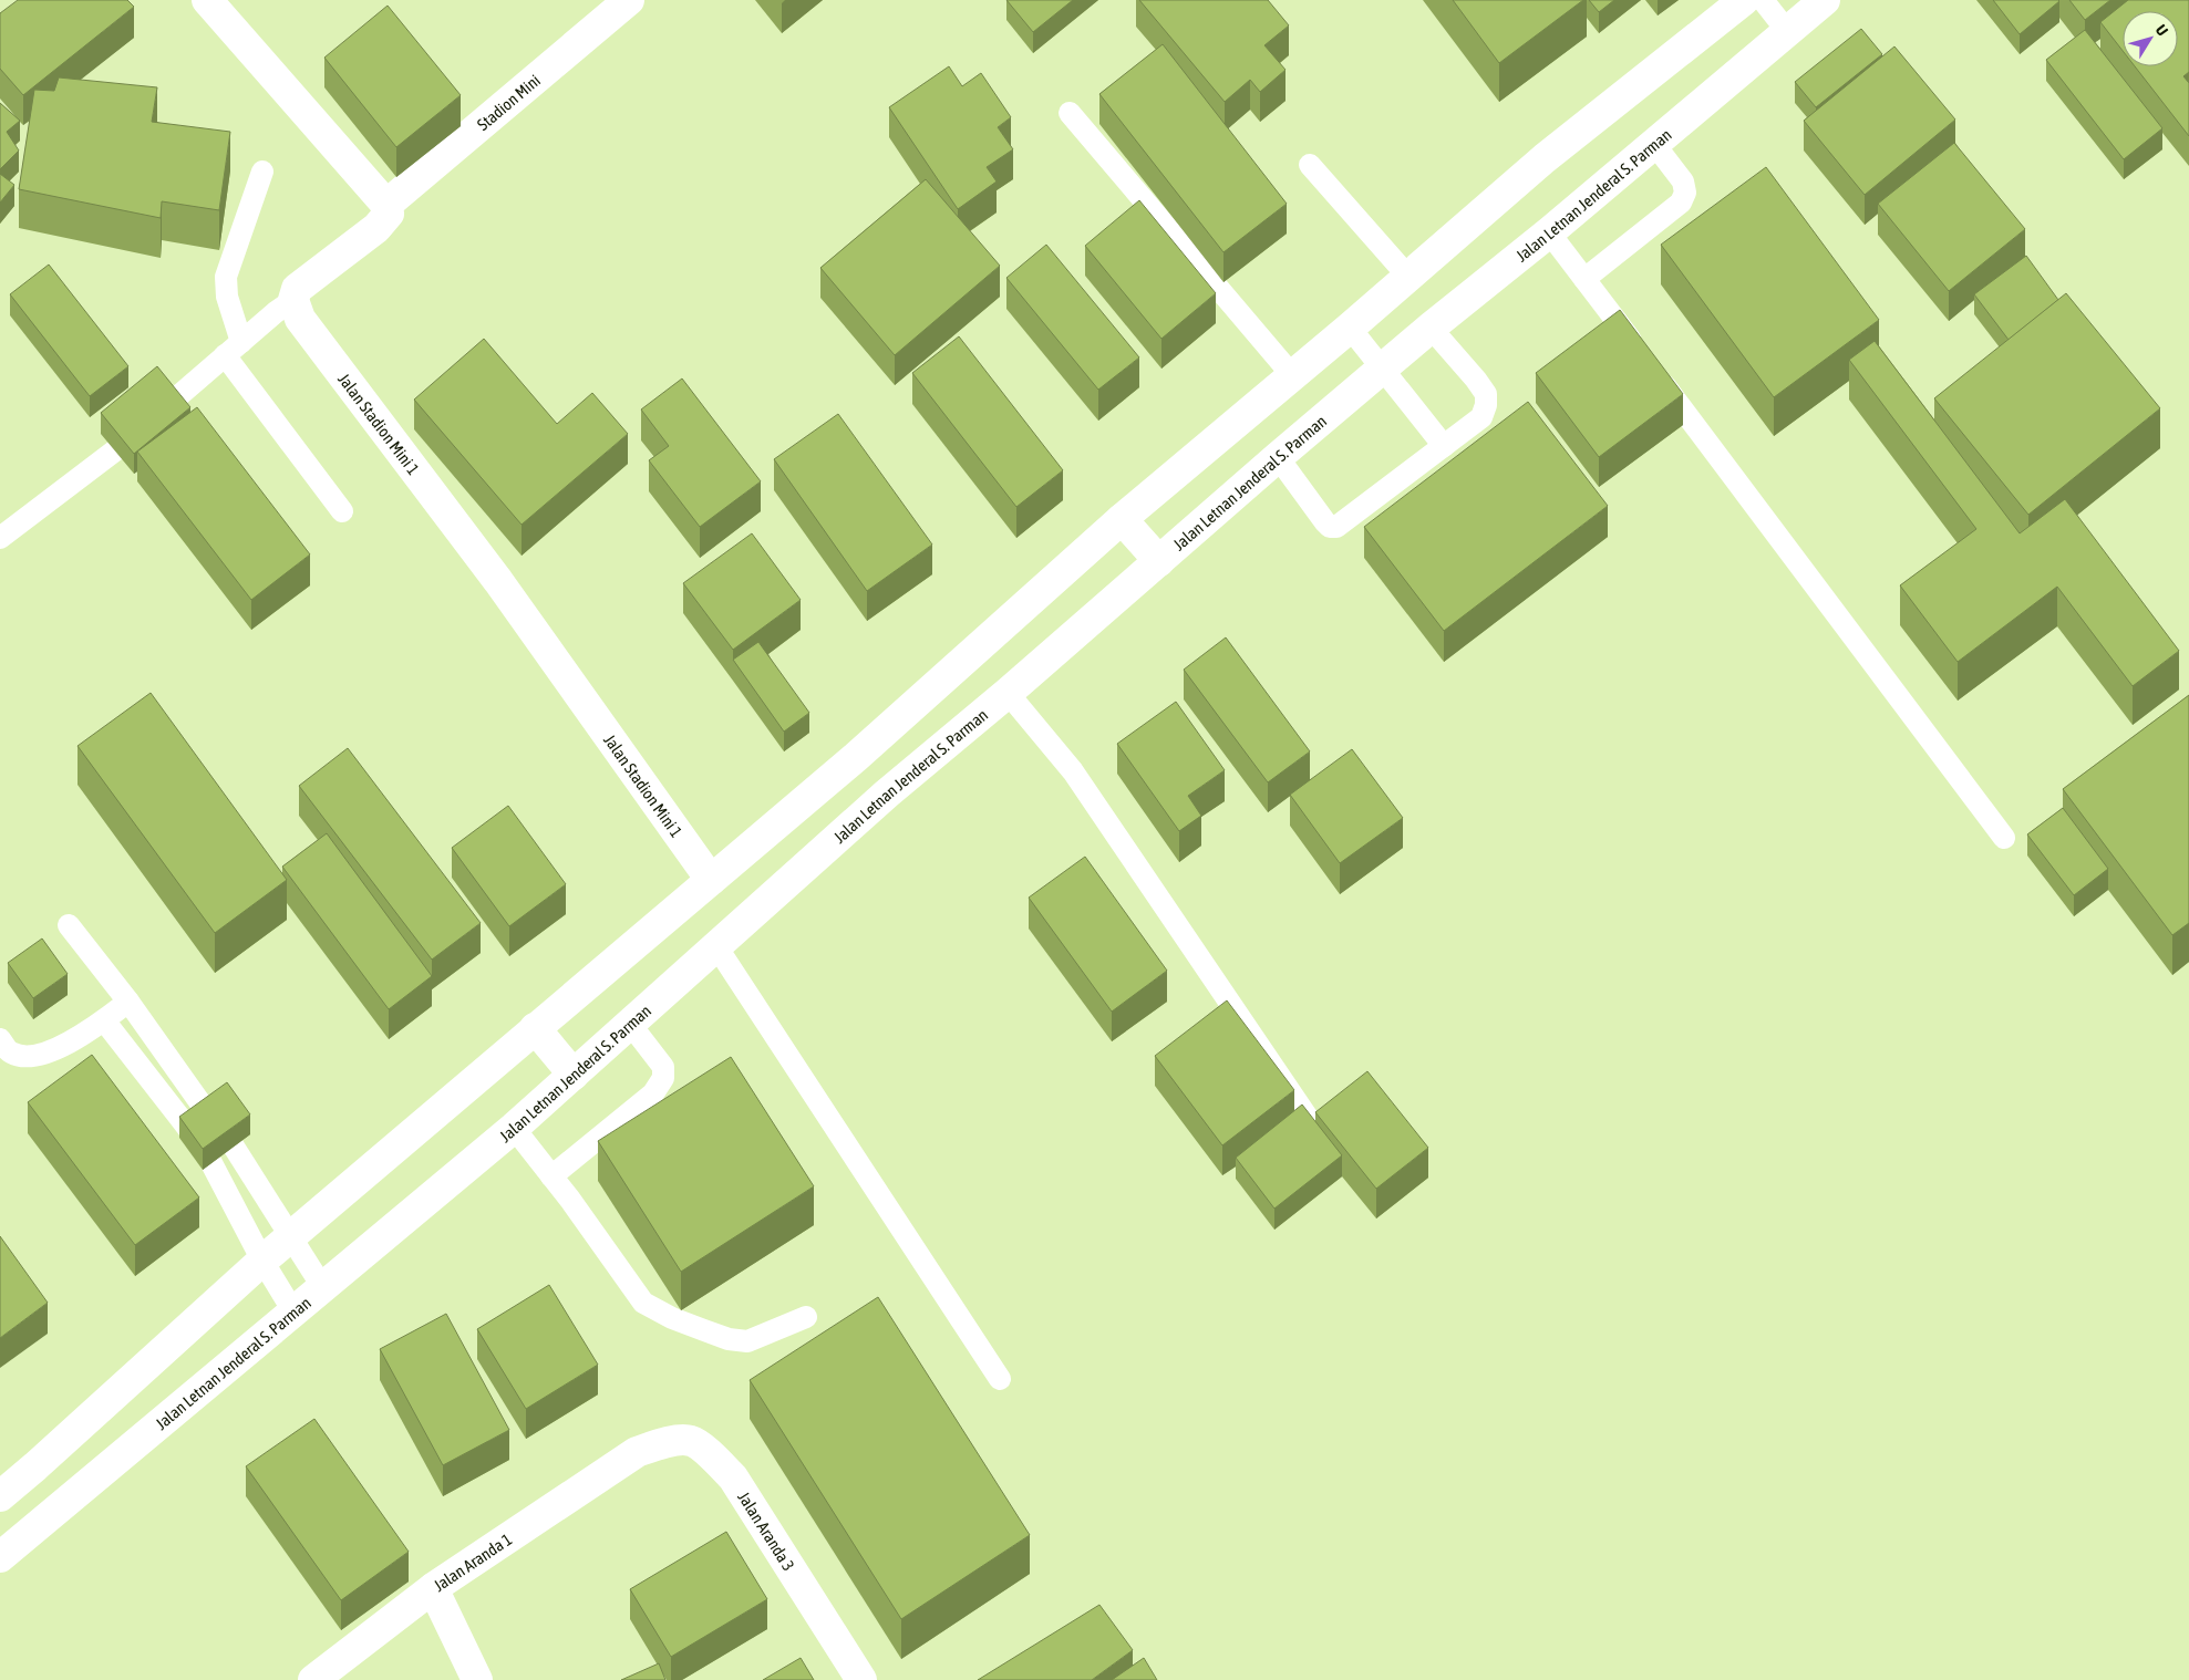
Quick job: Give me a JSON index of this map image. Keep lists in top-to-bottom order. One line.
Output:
{"streets":{"street":["Stadion Mini","Jalan Letnan Jenderal S. Parman","Jalan Stadion Mini 1","Jalan Aranda 3","Jalan Aranda 1"]},"crossings":[["Jalan Aranda 3","Jalan Aranda 1"]],"north":"top right"}
